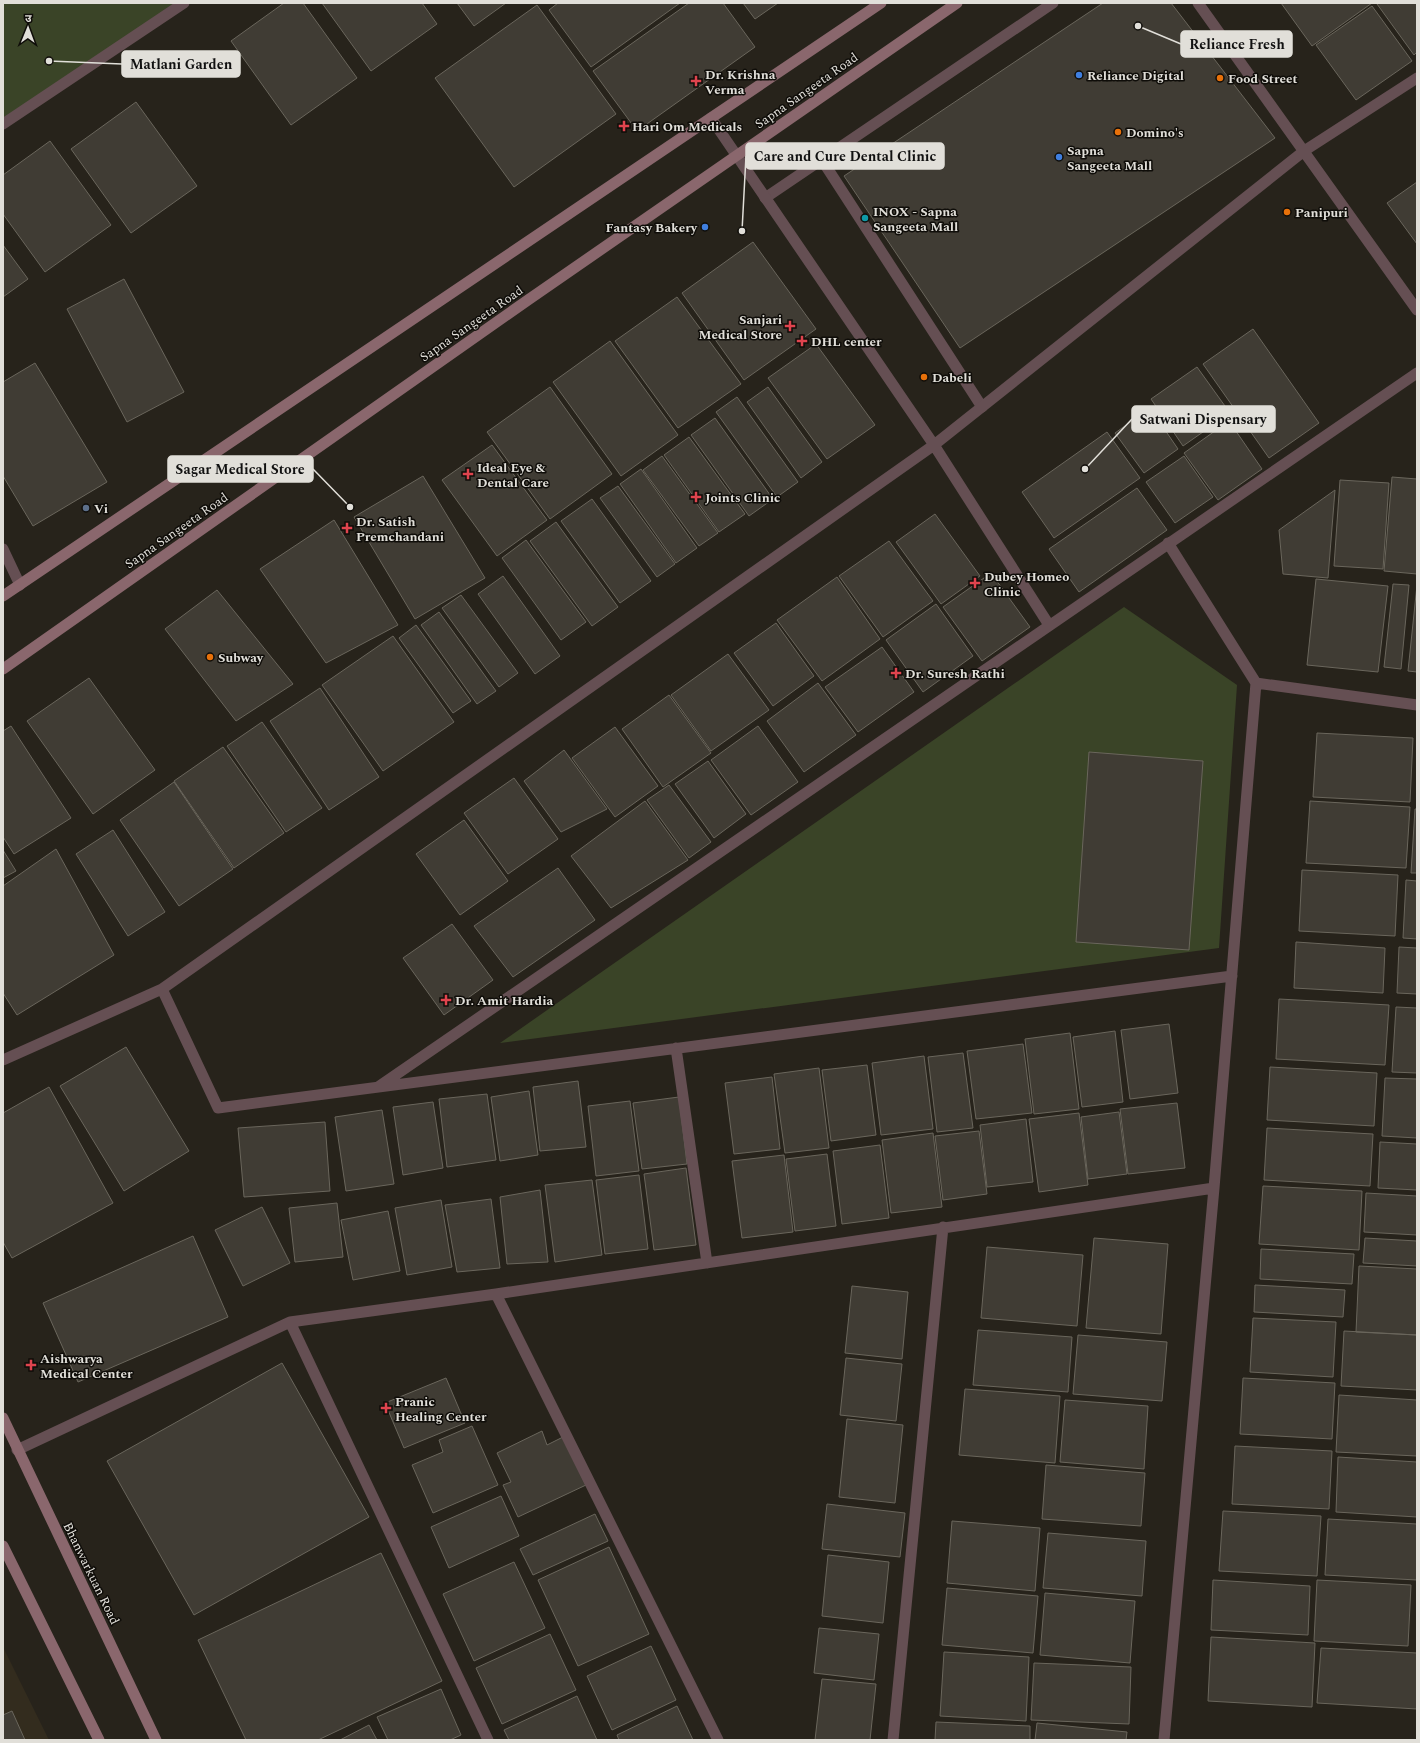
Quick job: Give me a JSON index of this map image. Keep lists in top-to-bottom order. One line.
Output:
{"streets":{"main road":["Sapna Sangeeta Road","Bhanwarkuan Road"]},"places":{"other":["Reliance Fresh","Matlani Garden","Reliance Digital","Food Street","Domino's","Sapna Sangeeta Mall","Panipuri","INOX - Sapna Sangeeta Mall","Fantasy Bakery","Care and Cure Dental Clinic","Dabeli","Satwani Dispensary","Sagar Medical Store","Vi","Subway"],"health":["Dr. Krishna Verma","Hari Om Medicals","Sanjari Medical Store","DHL center","Ideal Eye & Dental Care","Joints Clinic","Dr. Satish Premchandani","Dubey Homeo Clinic","Dr. Suresh Rathi","Dr. Amit Hardia","Aishwarya Medical Center","Pranic Healing Center"]},"north":"top"}
